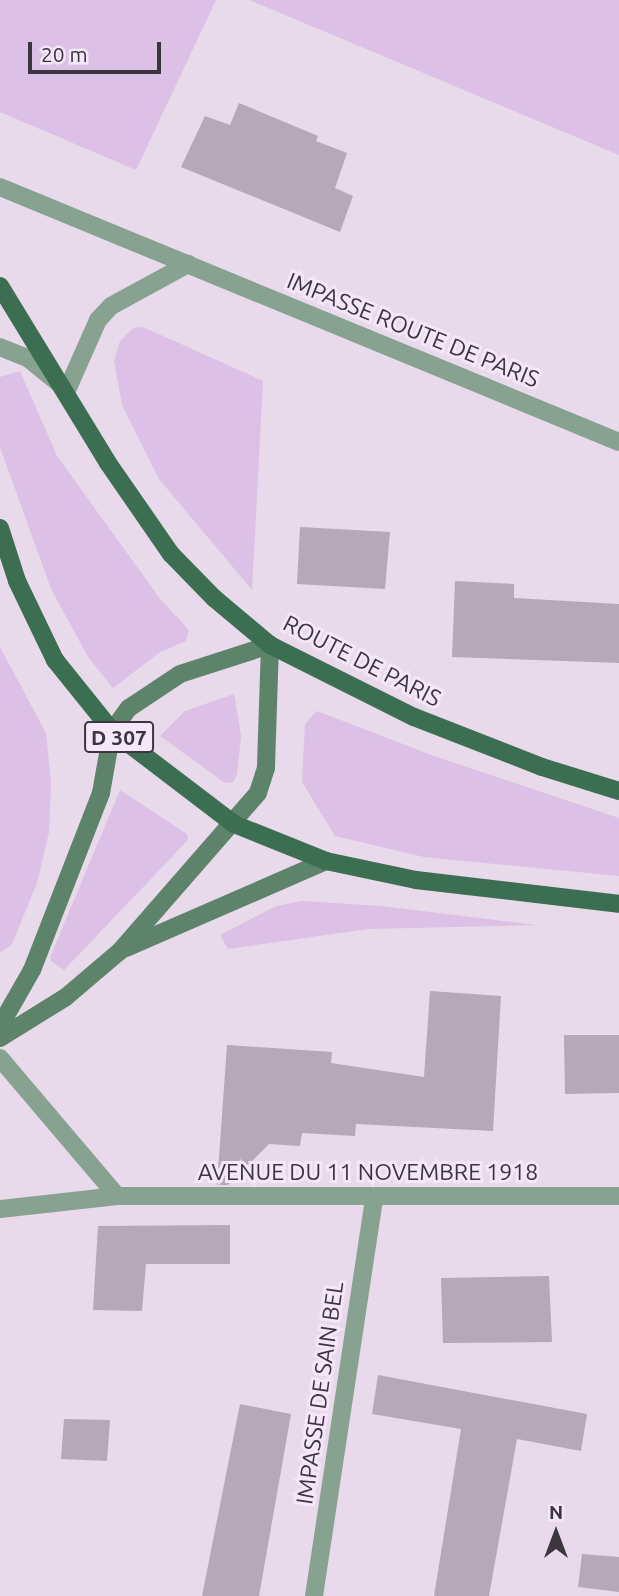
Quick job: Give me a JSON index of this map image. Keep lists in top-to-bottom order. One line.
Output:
{"streets":{"main road":["ROUTE DE PARIS","D 307"],"street":["IMPASSE ROUTE DE PARIS","AVENUE DU 11 NOVEMBRE 1918","IMPASSE DE SAIN BEL"]},"crossings":[["AVENUE DU 11 NOVEMBRE 1918","IMPASSE DE SAIN BEL"]],"scale_bar":"20 m","north":"top"}
